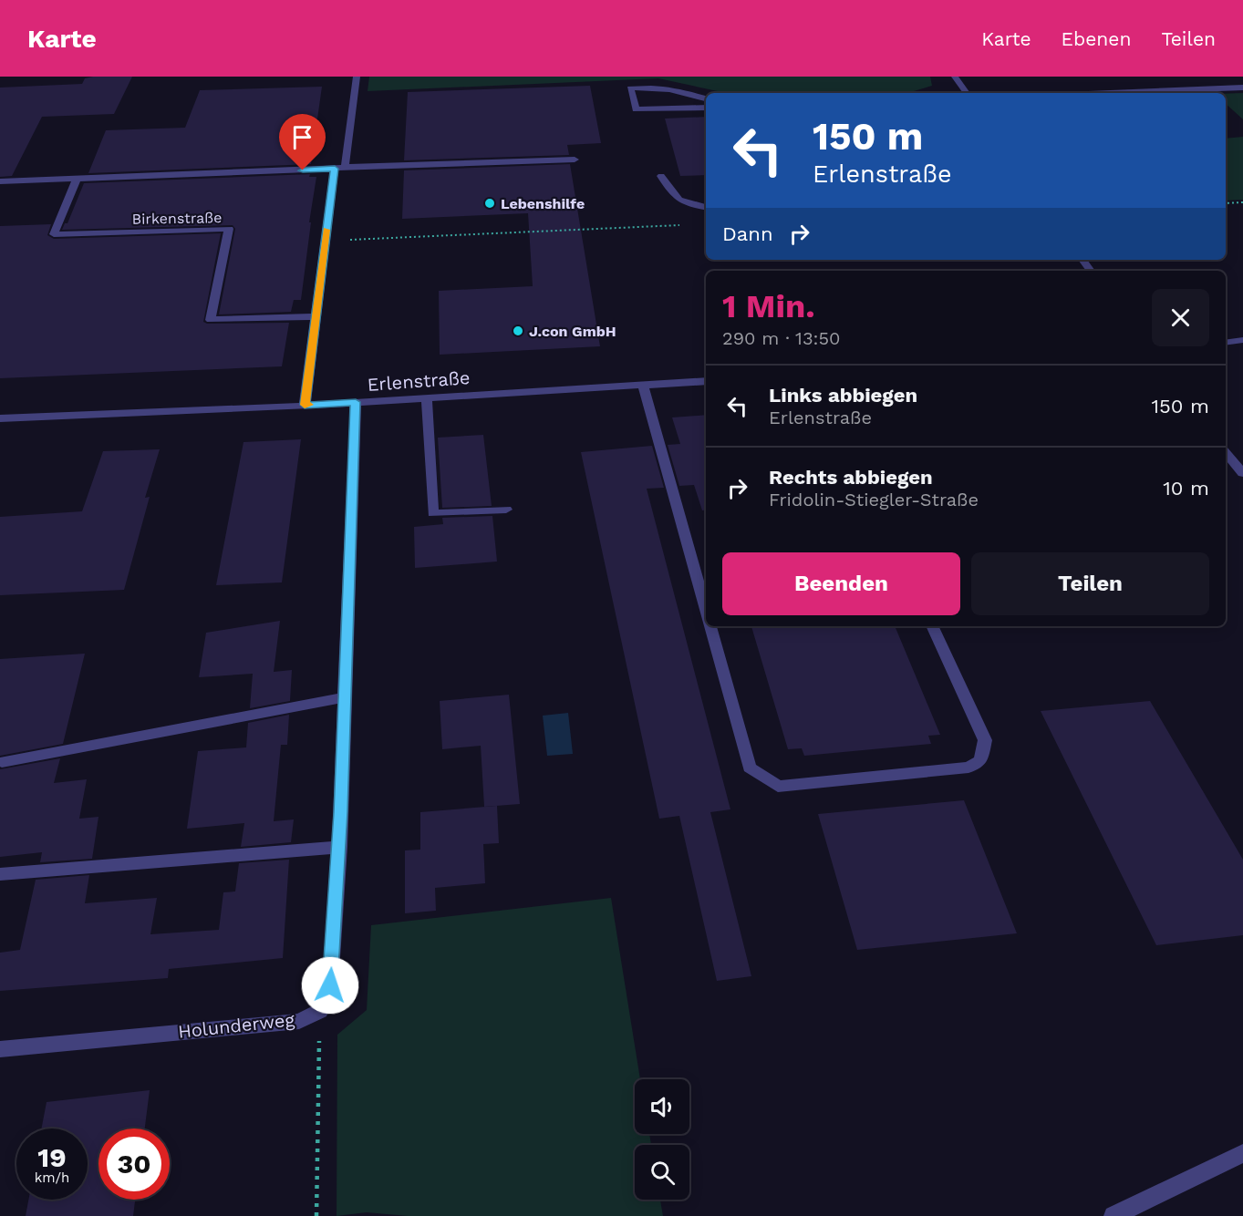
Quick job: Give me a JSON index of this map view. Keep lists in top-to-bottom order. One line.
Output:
{"streets":{"street":["Birkenstraße","Erlenstraße","Holunderweg"]},"crossings":[["Erlenstraße","Holunderweg"]],"places":["Lebenshilfe","J.con GmbH"],"page":{"header":"Karte","nav":["Karte","Ebenen","Teilen"],"turn":["150 m","Erlenstraße"],"then":"Dann","heading":["1 Min.","290 m · 13:50"],"list":[{"name":"Links abbiegen","note":"Erlenstraße","value":"150 m"},{"name":"Rechts abbiegen","note":"Fridolin-Stiegler-Straße","value":"10 m"}],"buttons":["Beenden","Teilen"],"speed":"19 km/h","limit":"30"}}
